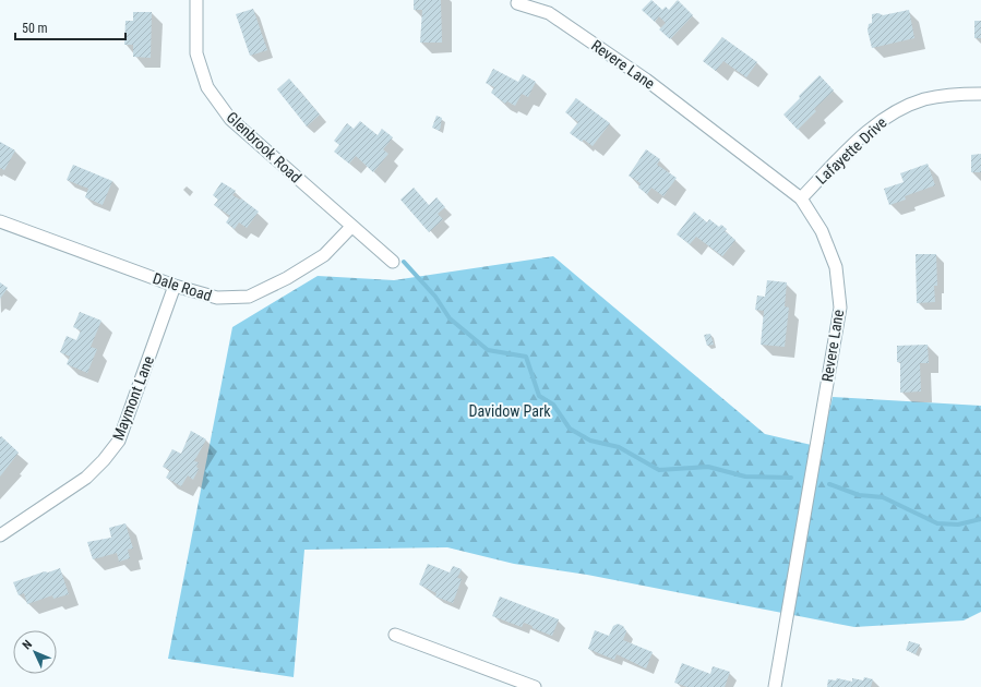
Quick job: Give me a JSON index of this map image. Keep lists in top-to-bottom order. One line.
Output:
{"streets":{"street":["Revere Lane","Glenbrook Road","Lafayette Drive","Dale Road","Maymont Lane"]},"crossings":[["Revere Lane","Lafayette Drive"],["Glenbrook Road","Dale Road"],["Dale Road","Maymont Lane"]],"parks":["Davidow Park"],"scale_bar":"50 m","north":"top left"}
